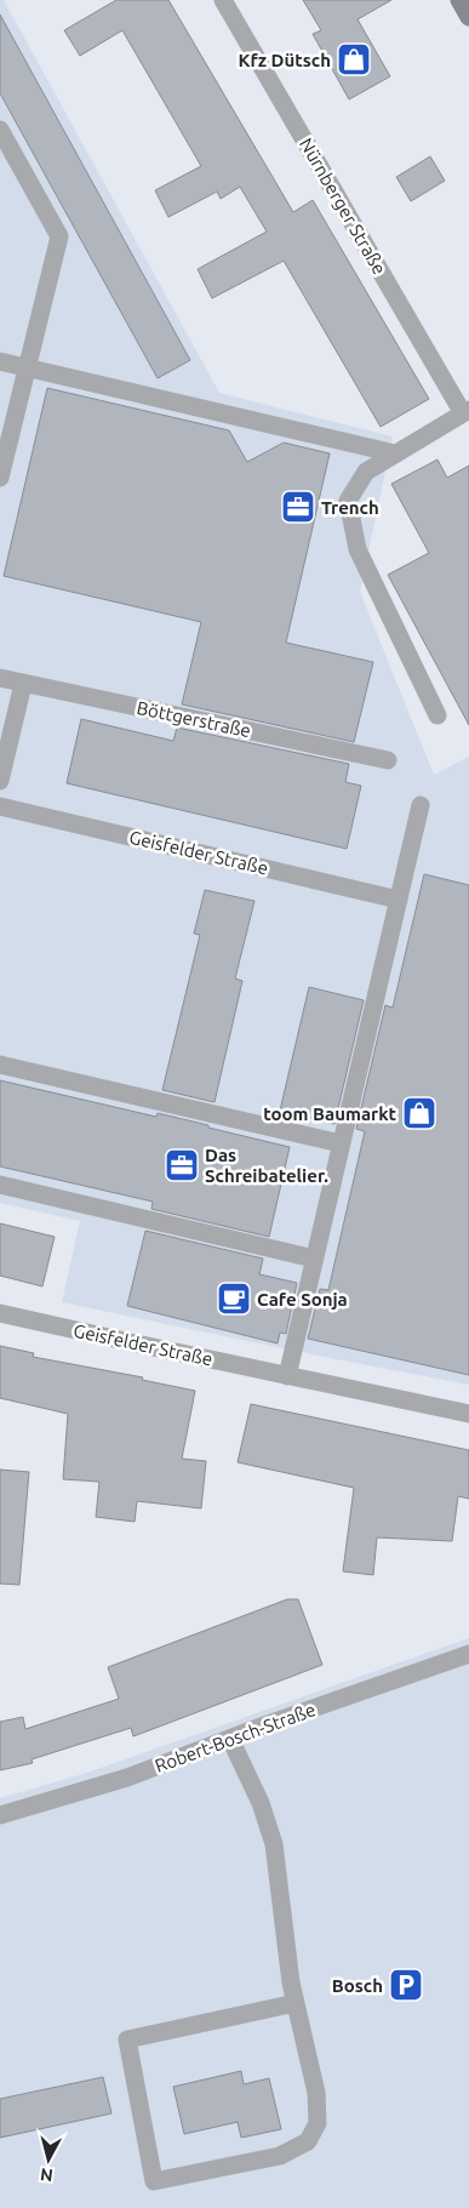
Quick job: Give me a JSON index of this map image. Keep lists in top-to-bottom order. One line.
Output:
{"streets":{"street":["Nürnberger Straße","Böttgerstraße","Geisfelder Straße","Robert-Bosch-Straße"]},"places":{"shop":["Kfz Dütsch","toom Baumarkt"],"office":["Trench","Das Schreibatelier."],"cafe":["Cafe Sonja"],"parking":["Bosch"]},"north":"bottom"}
